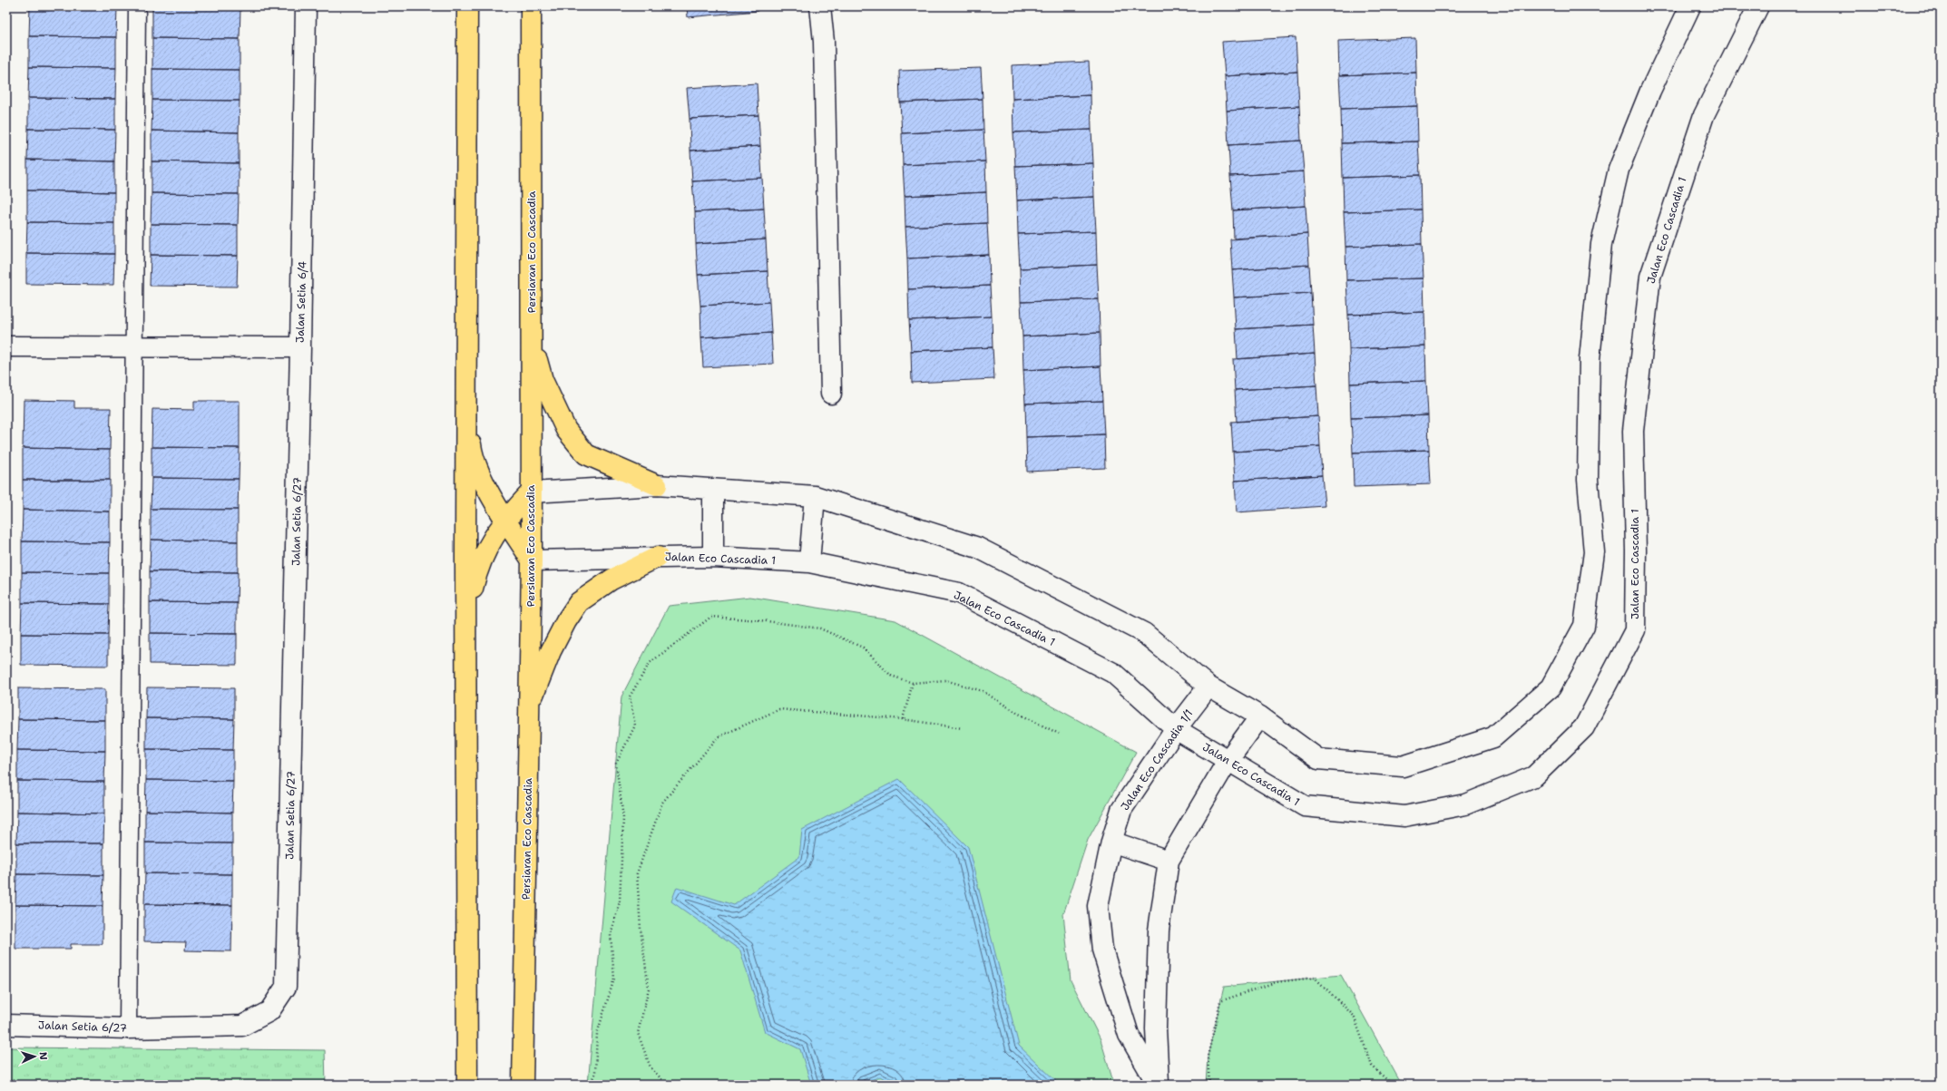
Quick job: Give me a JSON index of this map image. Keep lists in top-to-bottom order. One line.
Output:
{"streets":{"main road":["Persiaran Eco Cascadia"],"street":["Jalan Eco Cascadia 1","Jalan Setia 6/4","Jalan Setia 6/27","Jalan Eco Cascadia 1/1"]},"crossings":[["Jalan Eco Cascadia 1","Persiaran Eco Cascadia"],["Jalan Eco Cascadia 1","Jalan Eco Cascadia 1/1"],["Jalan Setia 6/4","Jalan Setia 6/27"]],"north":"right"}
